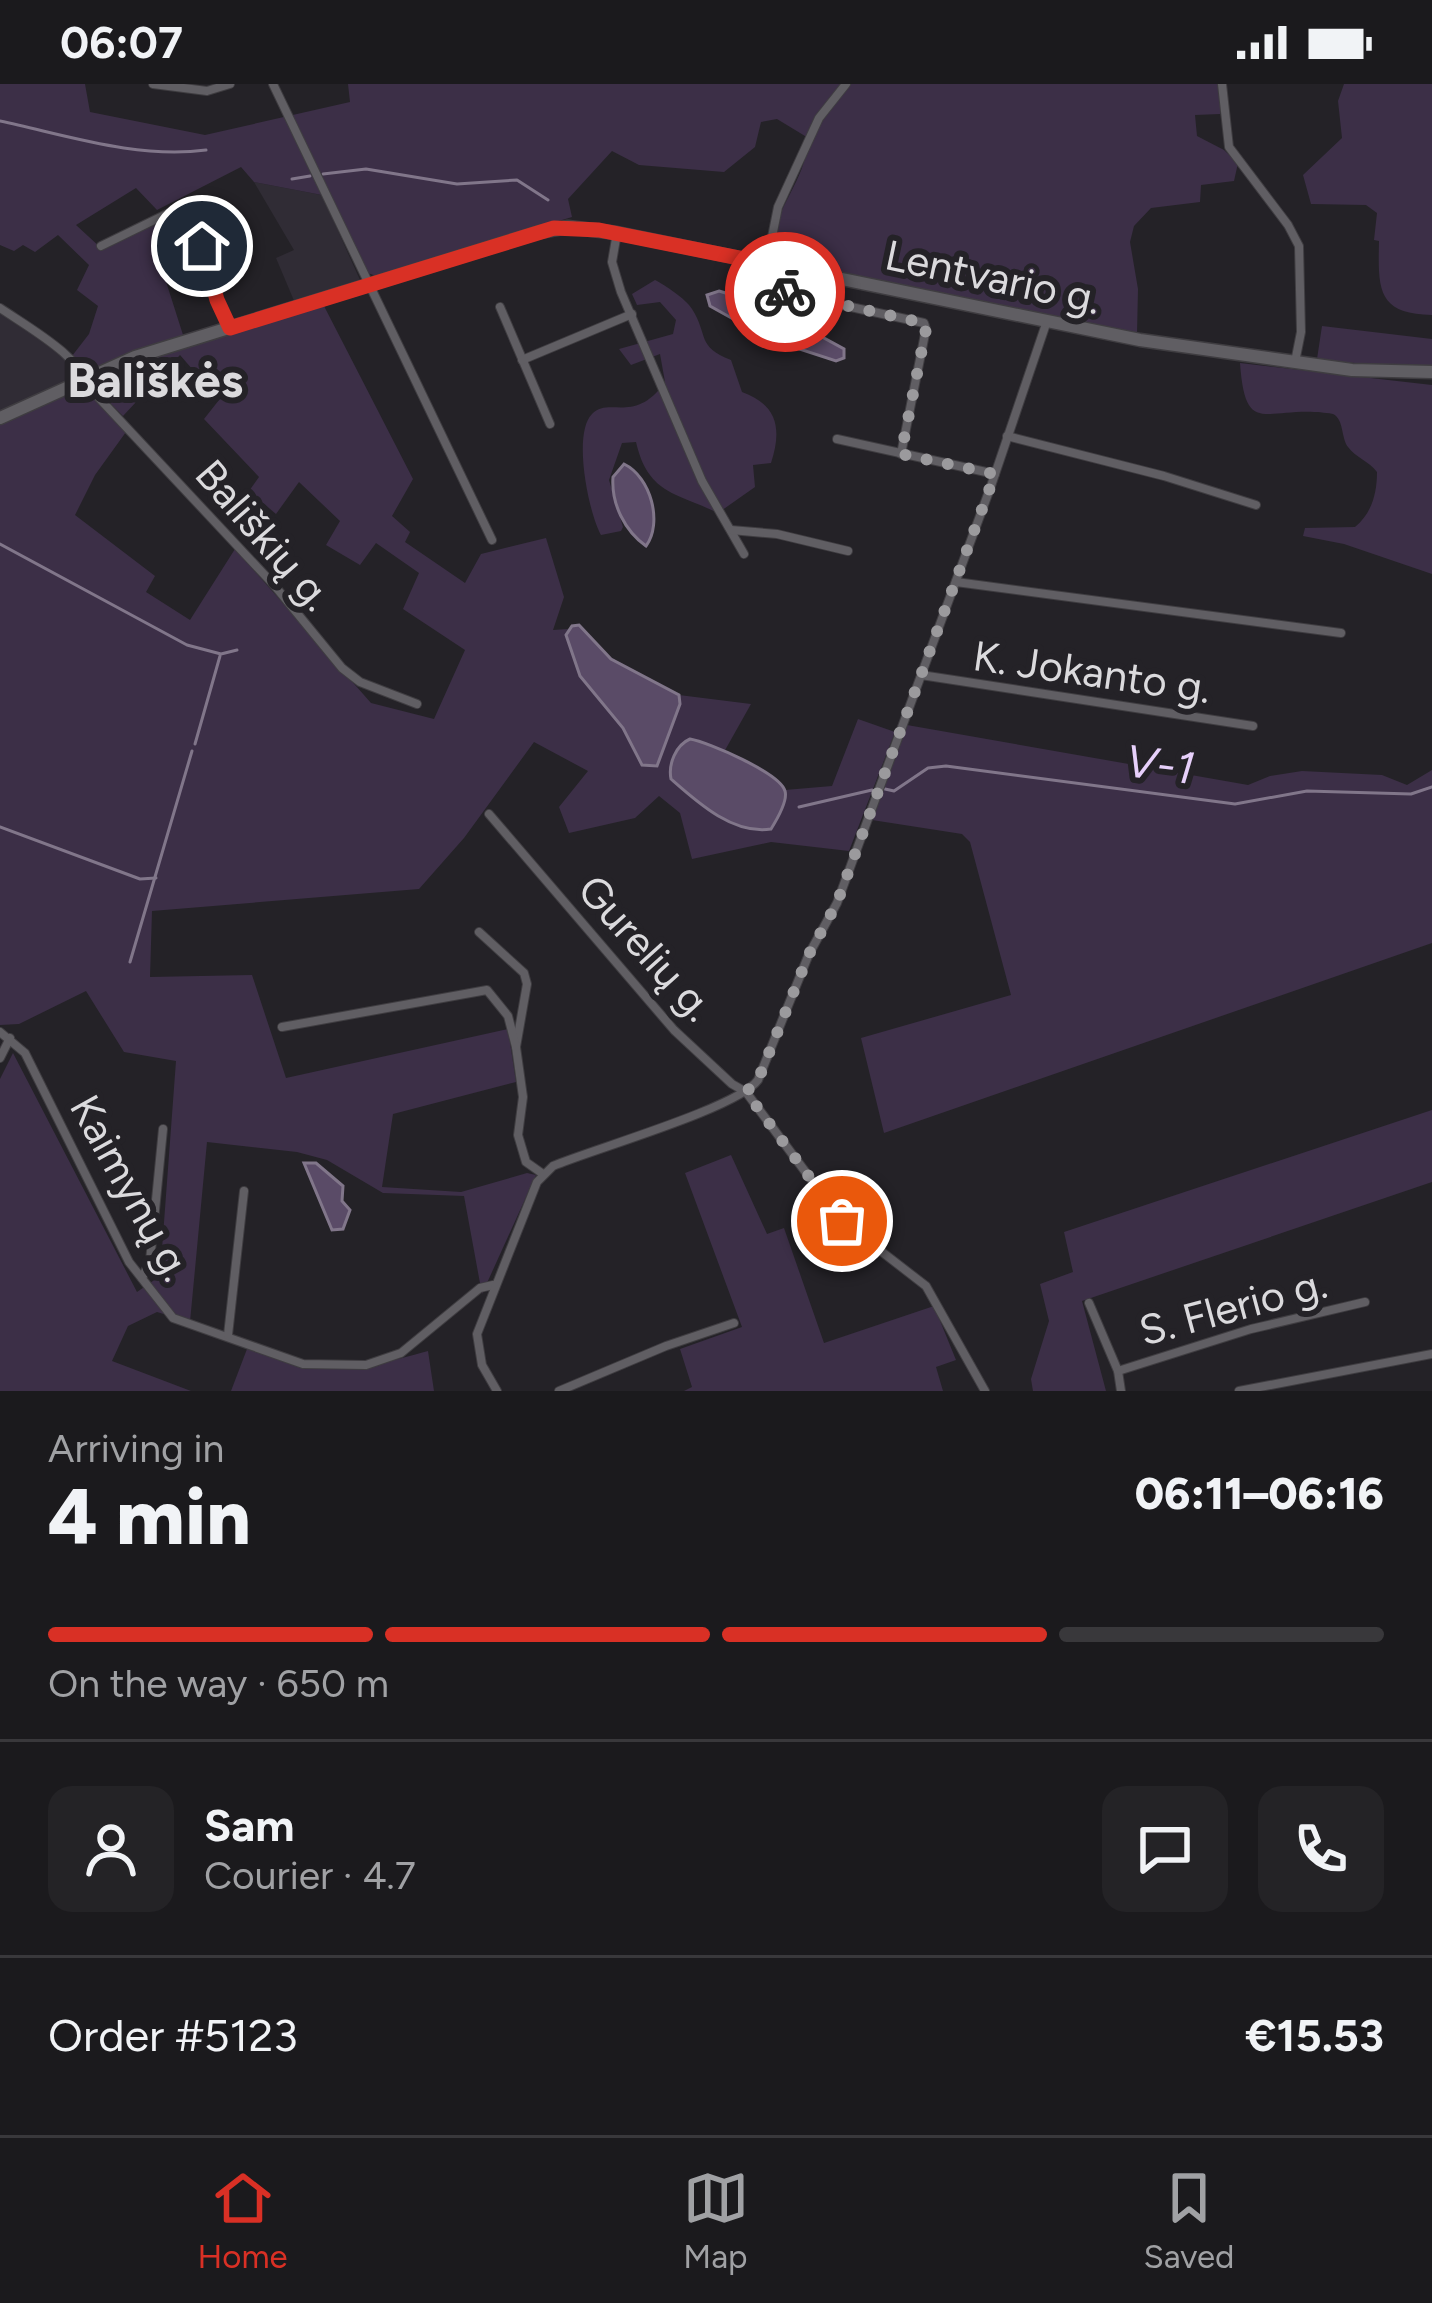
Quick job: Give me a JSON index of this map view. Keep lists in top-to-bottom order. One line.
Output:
{"streets":{"main road":["Lentvario g."],"street":["Bališkių g.","K. Jokanto g.","Gurelių g.","Kaimynų g.","S. Flerio g."]},"crossings":[["Lentvario g.","Bališkių g."]],"districts":["Bališkės"],"water":["V-1"],"page":{"status":"06:07","heading":["4 min","Arriving in","06:11–06:16"],"panel":["Sam","Courier · 4.7","Order #5123","€15.53"],"bar":"On the way · 650 m","tabs":["Home","Map","Saved"]}}
